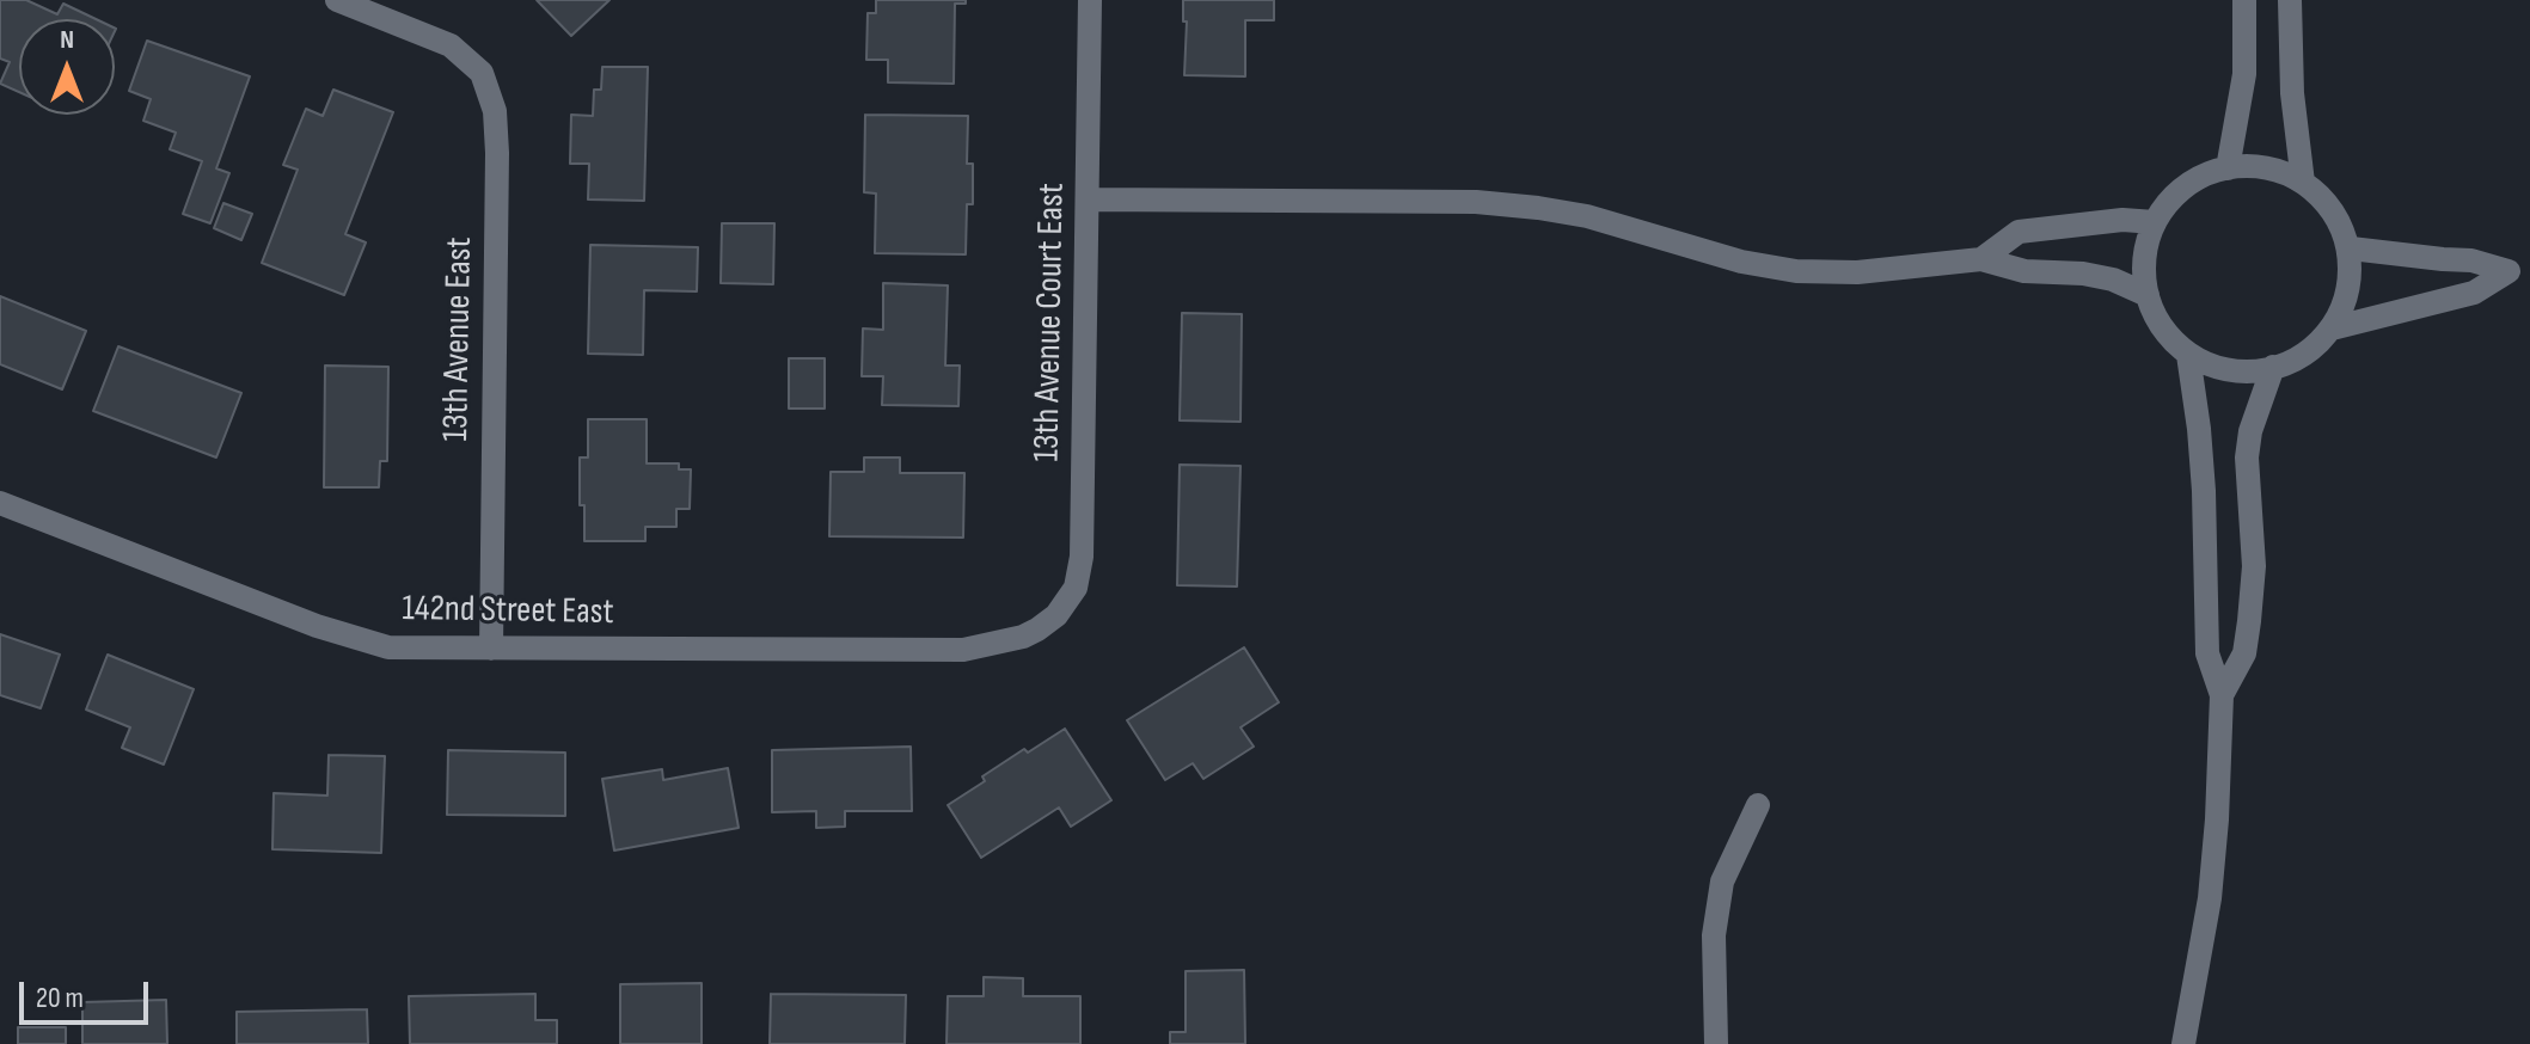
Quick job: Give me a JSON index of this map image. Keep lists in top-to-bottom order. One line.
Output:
{"streets":{"street":["13th Avenue Court East","13th Avenue East","142nd Street East"]},"crossings":[["13th Avenue Court East","142nd Street East"],["13th Avenue East","142nd Street East"]],"scale_bar":"20 m","north":"top"}
